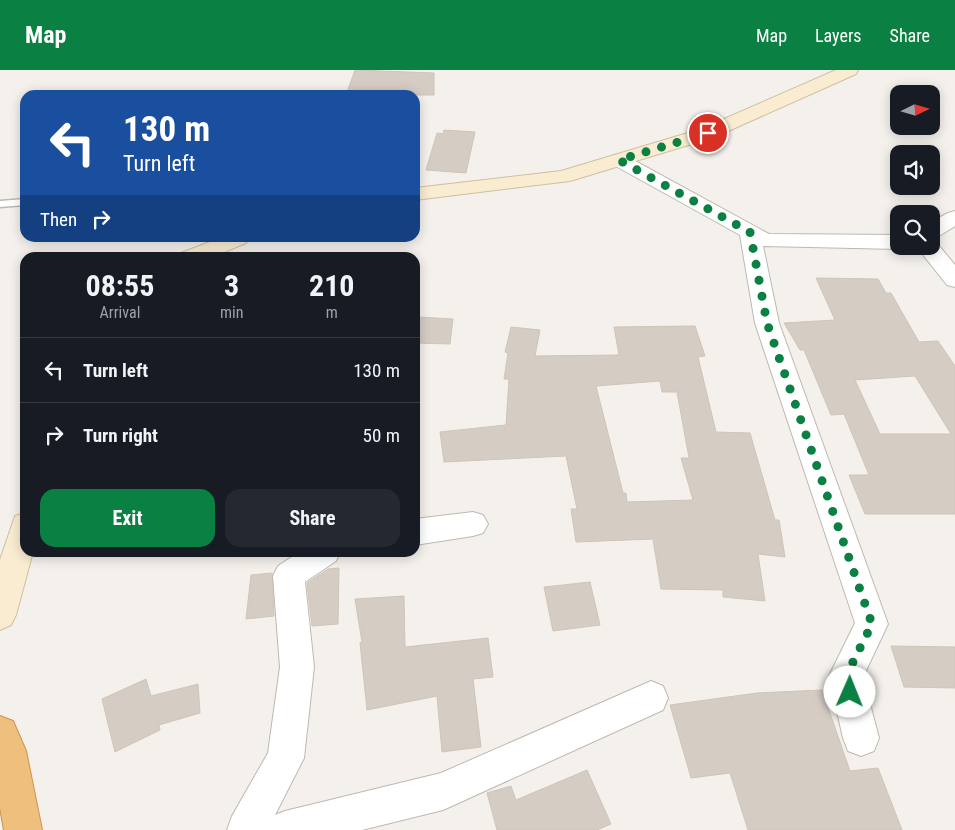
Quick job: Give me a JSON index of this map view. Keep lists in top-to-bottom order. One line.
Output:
{"north":"right","page":{"header":"Map","nav":["Map","Layers","Share"],"turn":["130 m","Turn left"],"then":"Then","eta":["08:55","Arrival","3","min","210","m"],"list":[{"name":"Turn left","value":"130 m"},{"name":"Turn right","value":"50 m"}],"buttons":["Exit","Share"]}}
